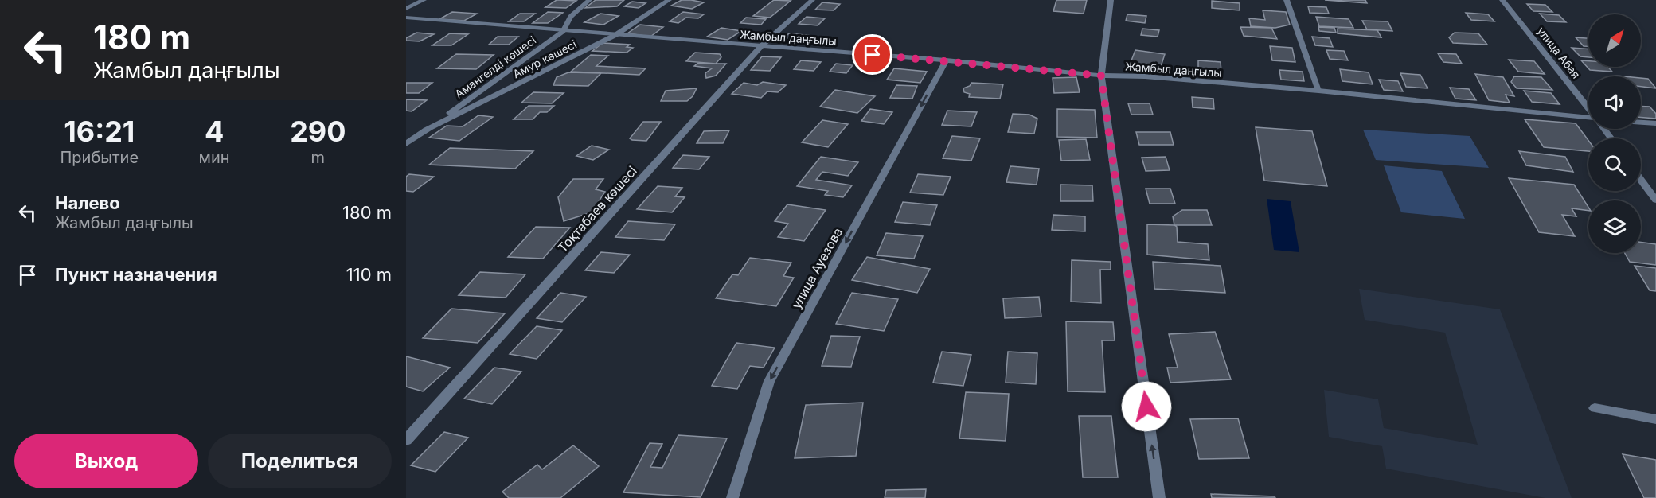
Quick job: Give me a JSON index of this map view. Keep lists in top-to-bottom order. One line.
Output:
{"streets":{"street":["Жамбыл даңғылы","улица Абая","Амур көшесі","Амангелді көшесі","Тоқтабаев көшесі","улица Ауезова"]},"crossings":[["Жамбыл даңғылы","Амур көшесі"],["Жамбыл даңғылы","Амангелді көшесі"],["Жамбыл даңғылы","Тоқтабаев көшесі"],["Жамбыл даңғылы","улица Ауезова"],["Амур көшесі","Амангелді көшесі"]],"one_way":["улица Ауезова"],"north":"top right","page":{"turn":["180 m","Жамбыл даңғылы"],"eta":["16:21","Прибытие","4","мин","290","m"],"list":[{"name":"Налево","note":"Жамбыл даңғылы","value":"180 m"},{"name":"Пункт назначения","value":"110 m"}],"buttons":["Выход","Поделиться"]}}
